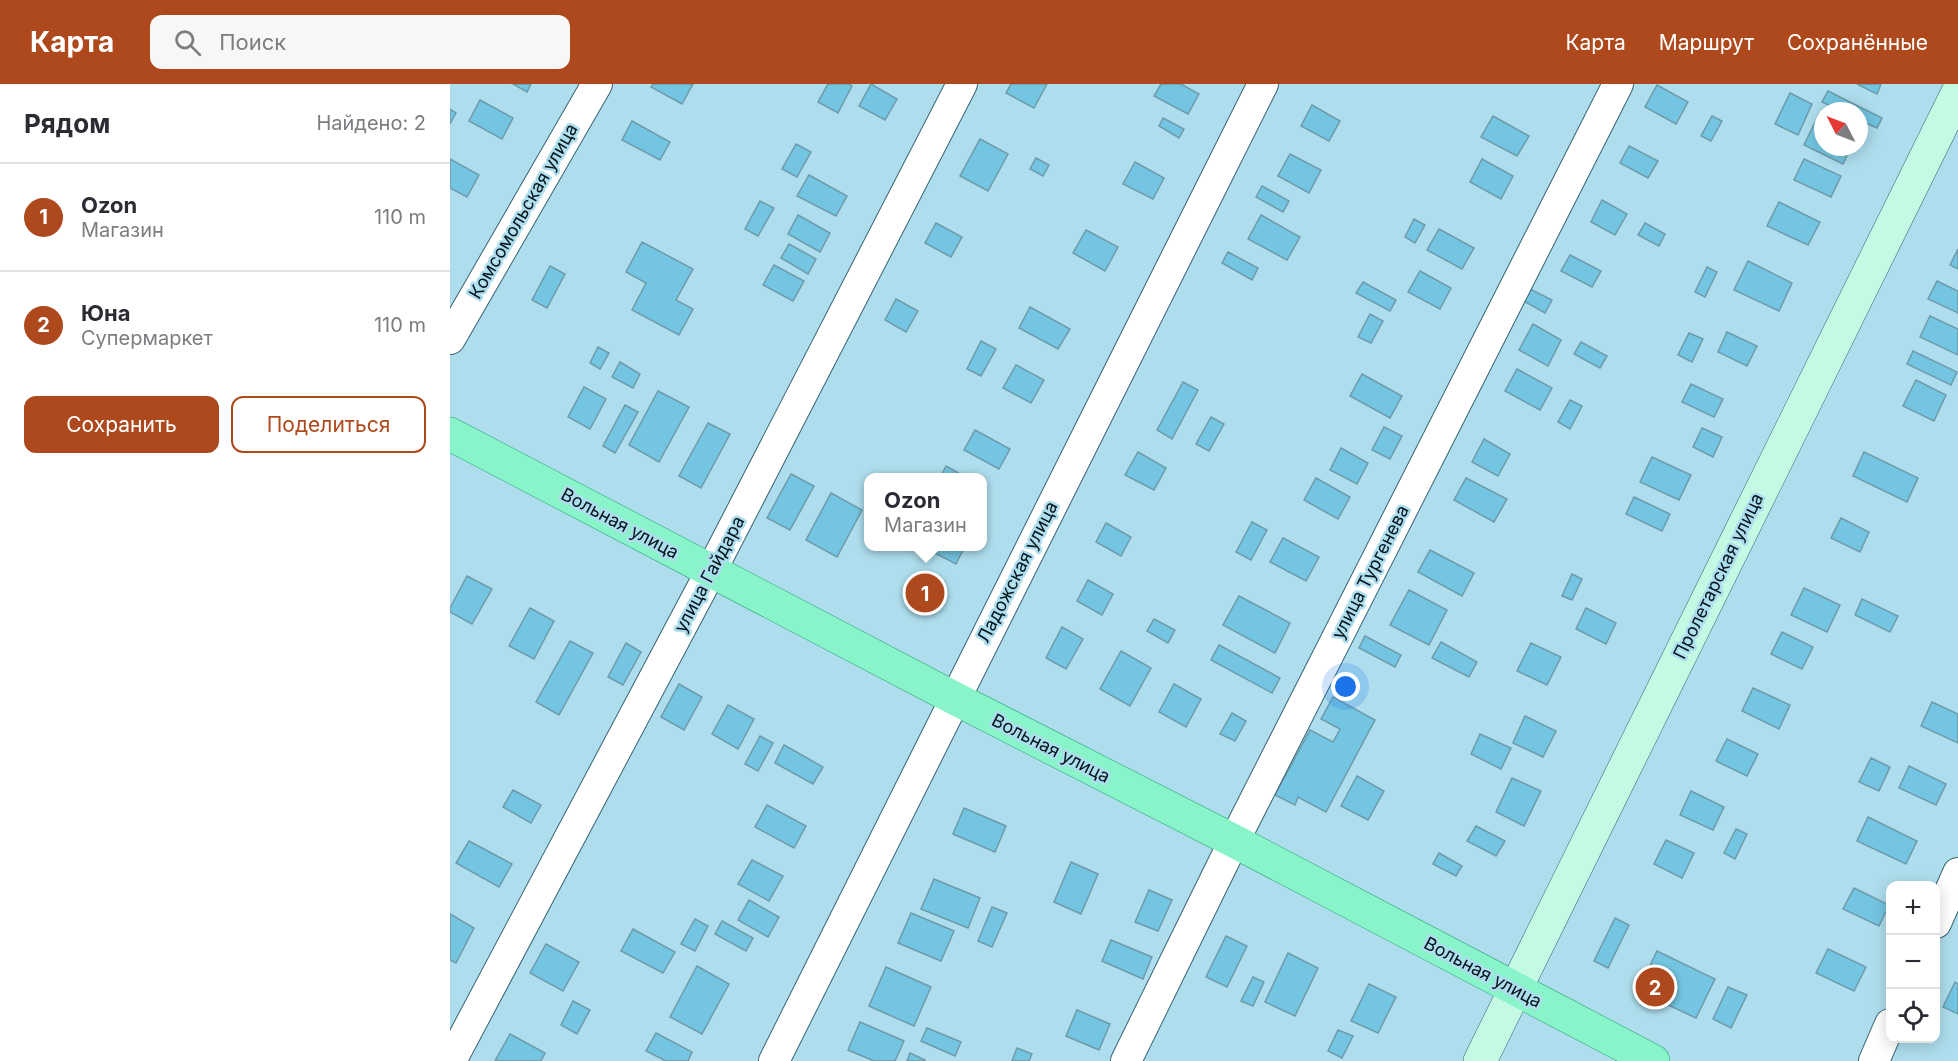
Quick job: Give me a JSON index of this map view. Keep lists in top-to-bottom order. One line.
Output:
{"streets":{"main road":["Вольная улица"],"street":["Комсомольская улица","Ладожская улица","улица Тургенева","улица Гайдара","Пролетарская улица"]},"crossings":[["Вольная улица","Ладожская улица"],["Вольная улица","улица Тургенева"],["Вольная улица","улица Гайдара"],["Вольная улица","Пролетарская улица"]],"north":"top left","page":{"header":"Карта","search":"Поиск","nav":["Карта","Маршрут","Сохранённые"],"heading":["Рядом","Найдено: 2"],"list":[{"mark":"1","name":"Ozon","note":"Магазин","value":"110 m"},{"mark":"2","name":"Юна","note":"Супермаркет","value":"110 m"}],"buttons":["Сохранить","Поделиться"],"popup":["Ozon","Магазин"],"pins":["1","2"],"map_buttons":["+","−"]}}
